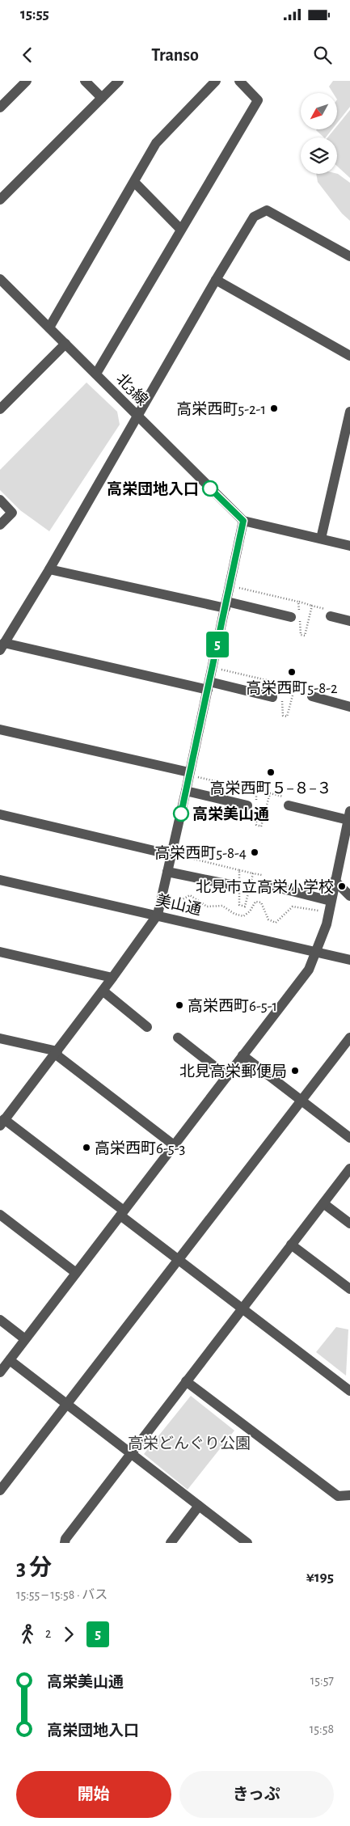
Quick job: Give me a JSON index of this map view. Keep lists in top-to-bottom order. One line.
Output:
{"streets":{"street":["北3線","美山通"]},"parks":["高栄どんぐり公園"],"places":["高栄西町5-2-1","高栄団地入口","高栄西町5-8-2","高栄西町５−８−３","高栄美山通","高栄西町5-8-4","北見市立高栄小学校","高栄西町6-5-1","北見高栄郵便局","高栄西町6-5-3"],"lines":["bus line 5"],"north":"bottom left","page":{"status":"15:55","header":"Transo","on_map":"5","heading":["3 分","15:55 – 15:58 · バス","¥195"],"legs":["2","5"],"list":[{"name":"高栄美山通","value":"15:57"},{"name":"高栄団地入口","value":"15:58"}],"buttons":["開始","きっぷ"]}}
